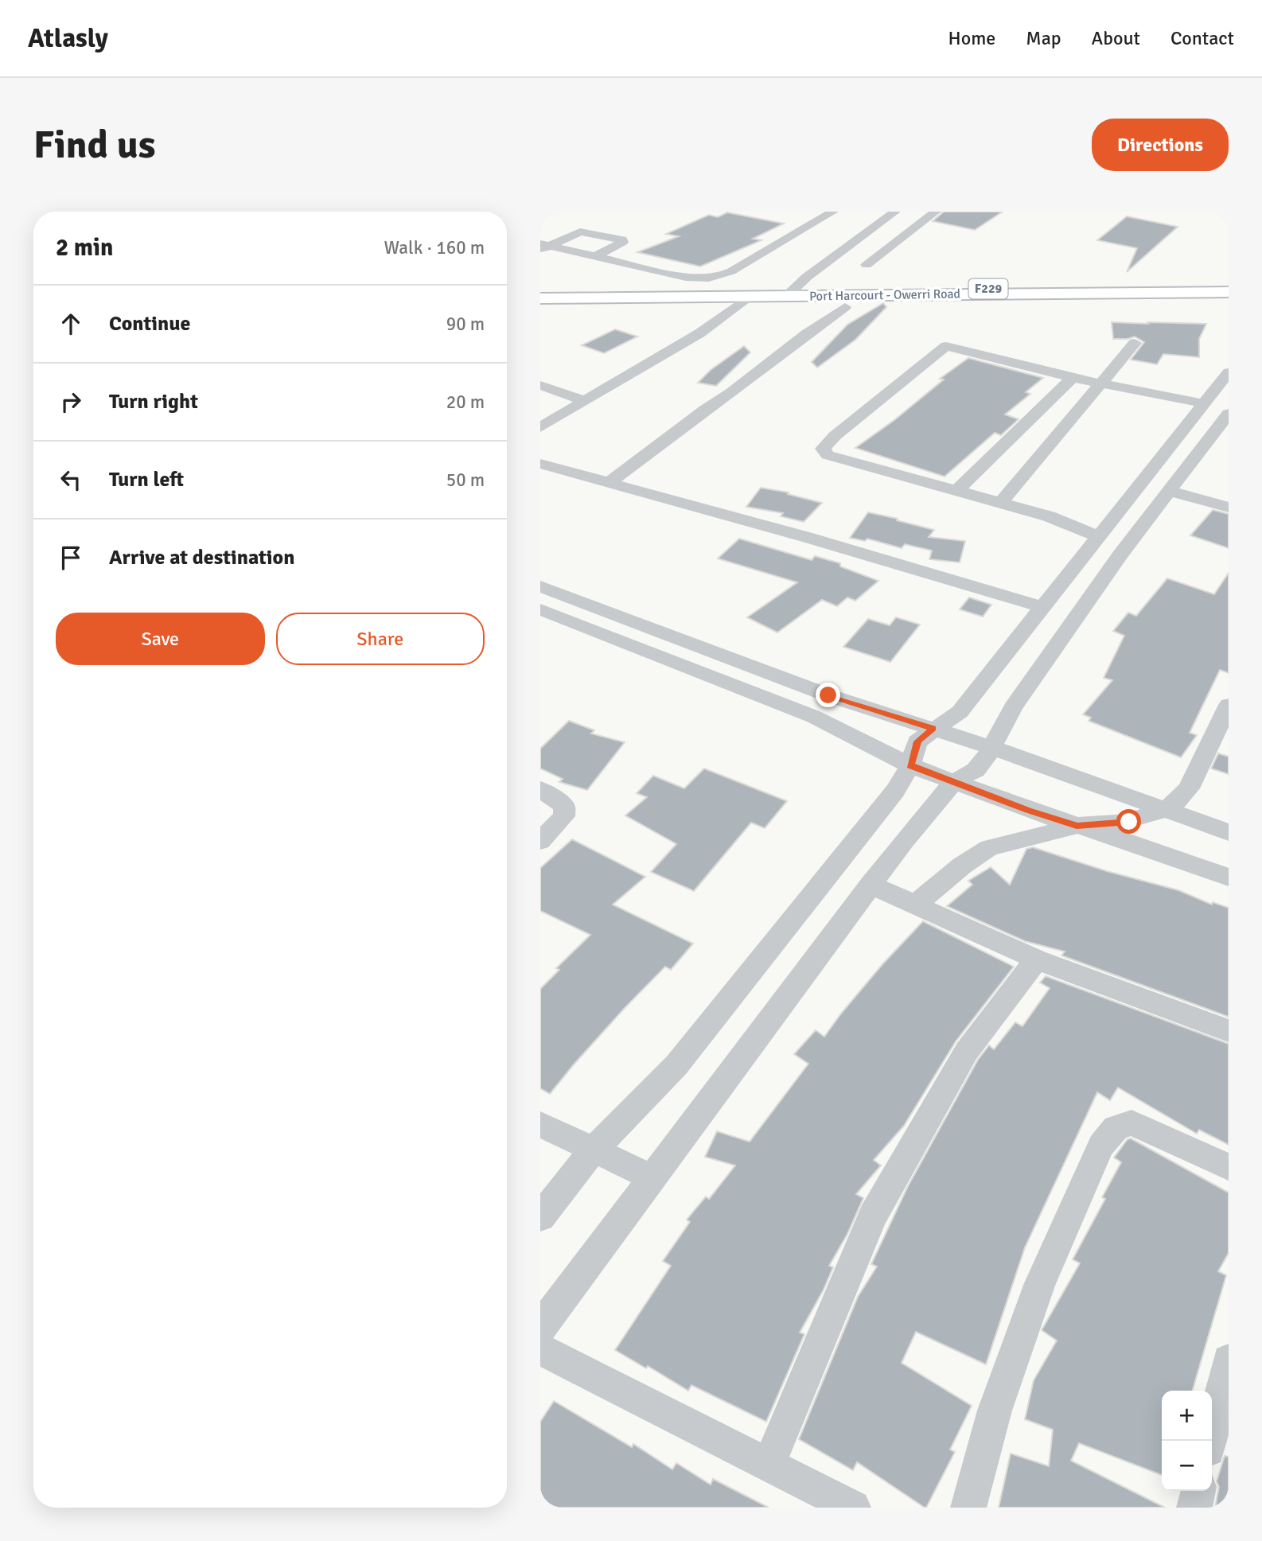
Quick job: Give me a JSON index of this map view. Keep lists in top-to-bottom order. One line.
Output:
{"streets":{"main road":["F229","Port Harcourt - Owerri Road"]},"page":{"header":"Atlasly","nav":["Home","Map","About","Contact"],"buttons":["Directions",["Save","Share"]],"title":"Find us","heading":["2 min","Walk · 160 m"],"list":[["Continue","90 m"],["Turn right","20 m"],["Turn left","50 m"],"Arrive at destination"],"map_buttons":["+","−"]}}
